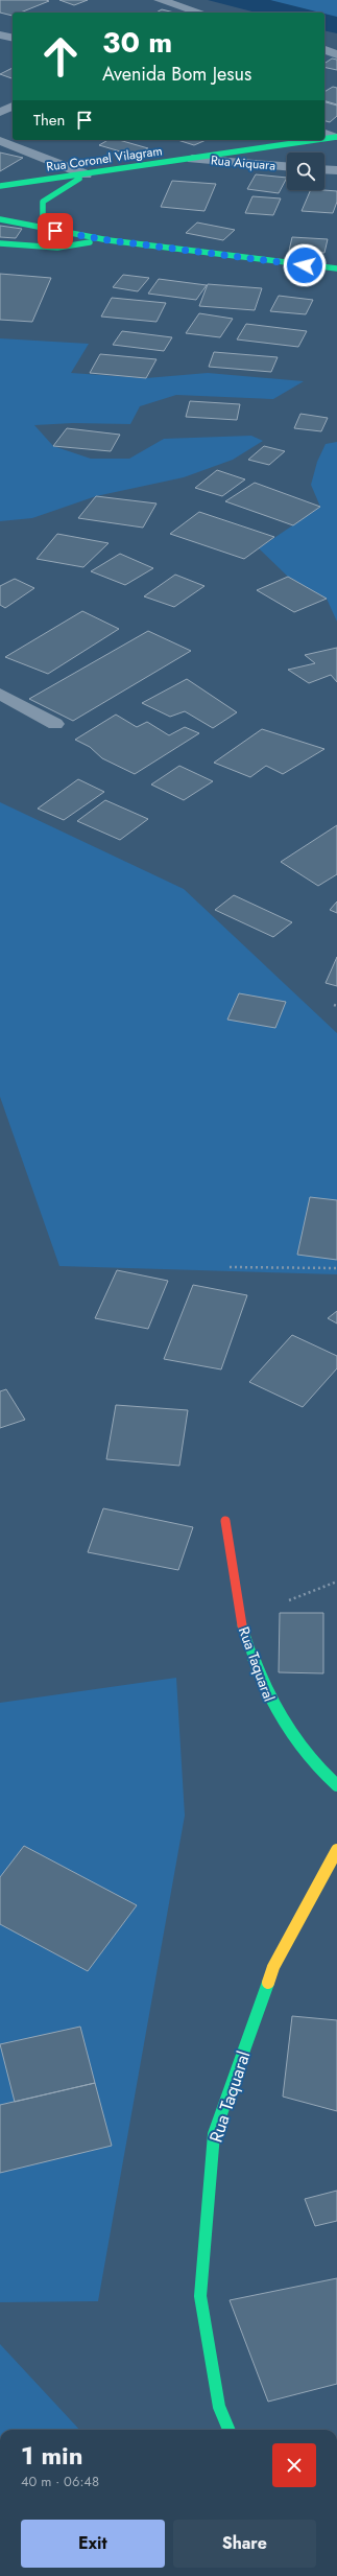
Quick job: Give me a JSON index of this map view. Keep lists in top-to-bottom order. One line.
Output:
{"streets":{"street":["Rua Coronel Vilagram","Rua Aiquara","Rua Taquaral"]},"crossings":[["Rua Coronel Vilagram","Rua Aiquara"]],"page":{"turn":["30 m","Avenida Bom Jesus"],"then":"Then","heading":["1 min","40 m · 06:48"],"buttons":["Exit","Share"]}}
